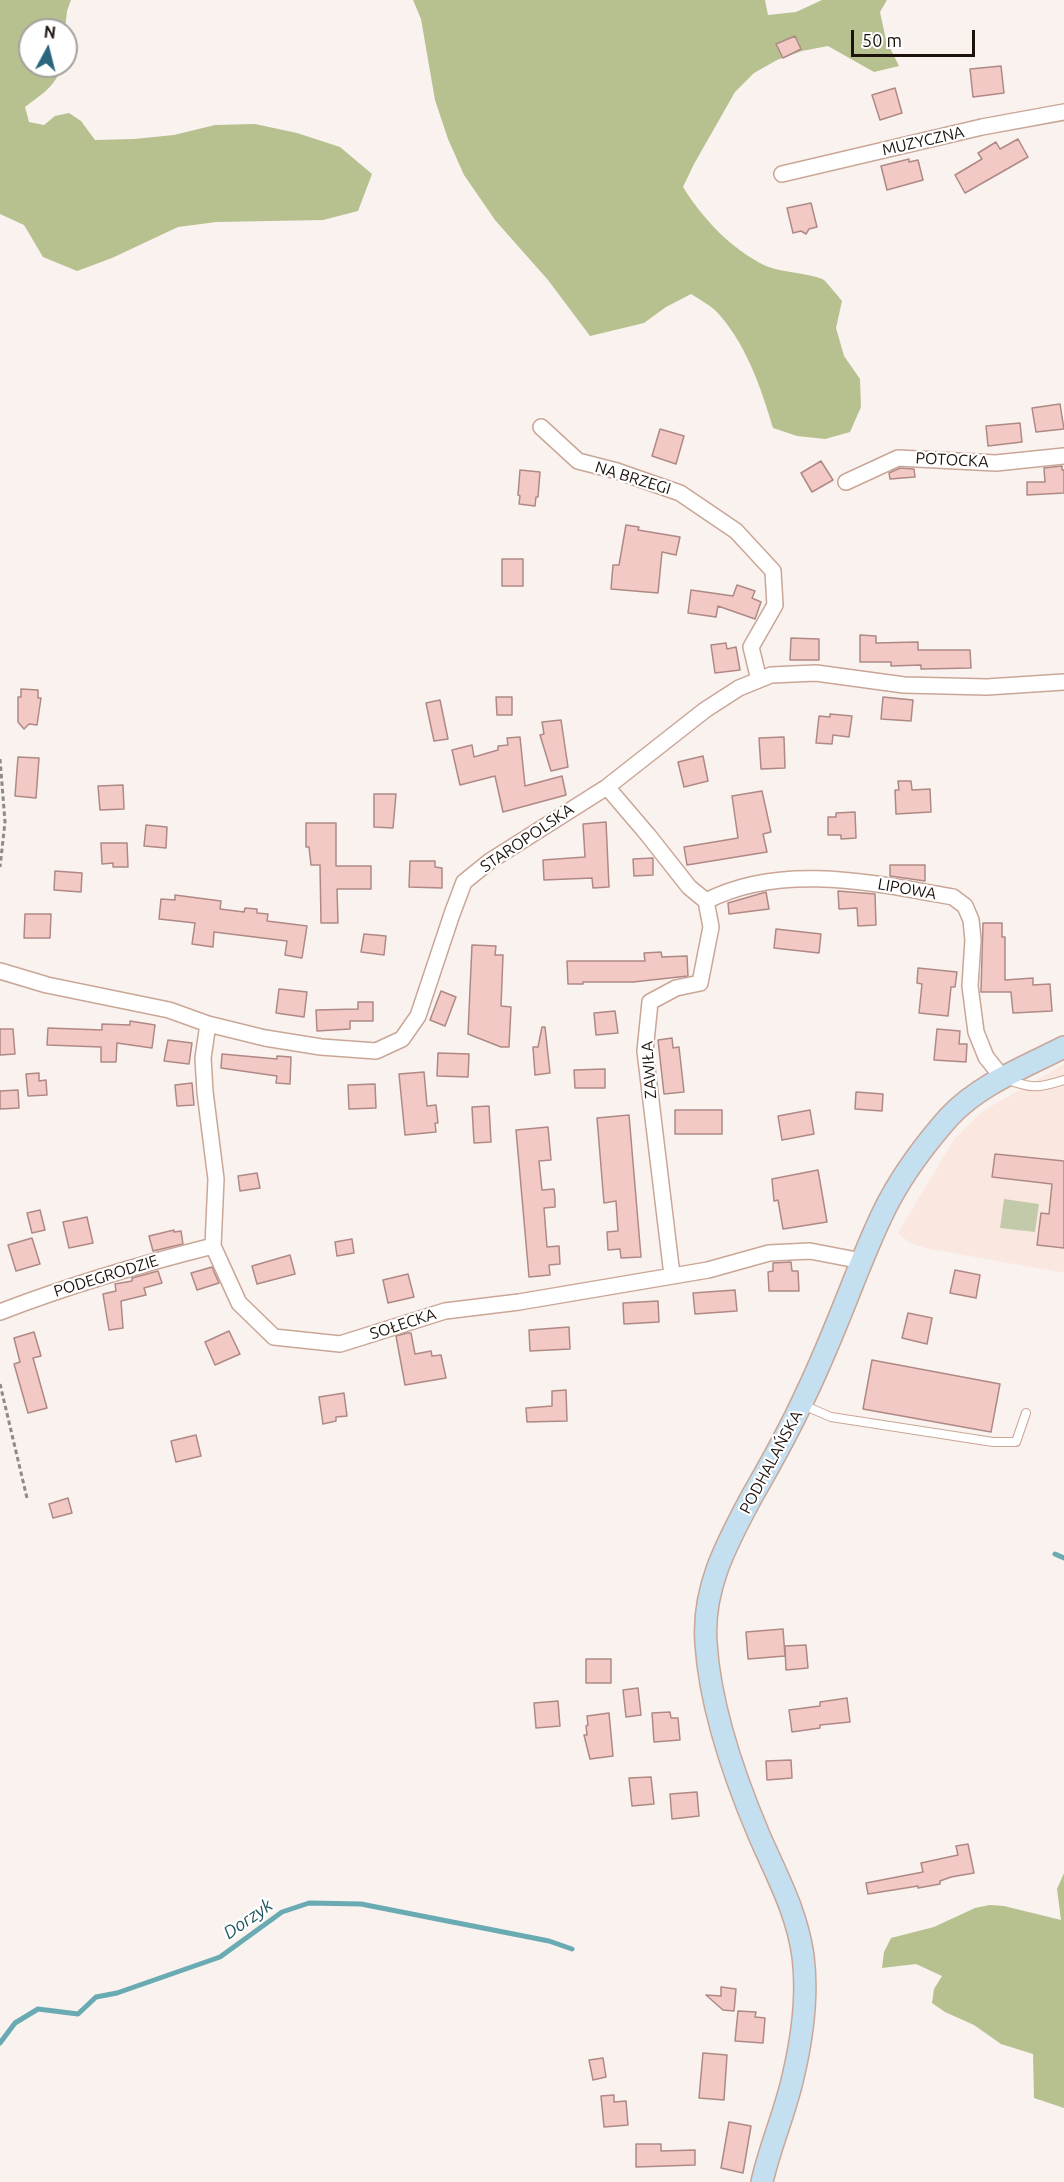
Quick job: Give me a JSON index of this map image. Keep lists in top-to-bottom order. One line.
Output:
{"streets":{"street":["MUZYCZNA","POTOCKA","NA BRZEGI","STAROPOLSKA","LIPOWA","ZAWIŁA","PODEGRODZIE","SOŁECKA","PODHALAŃSKA"]},"crossings":[["NA BRZEGI","STAROPOLSKA"],["STAROPOLSKA","SOŁECKA"],["LIPOWA","ZAWIŁA"],["LIPOWA","PODHALAŃSKA"],["ZAWIŁA","SOŁECKA"],["PODEGRODZIE","SOŁECKA"],["SOŁECKA","PODHALAŃSKA"]],"water":["Dorzyk"],"scale_bar":"50 m","north":"top"}
